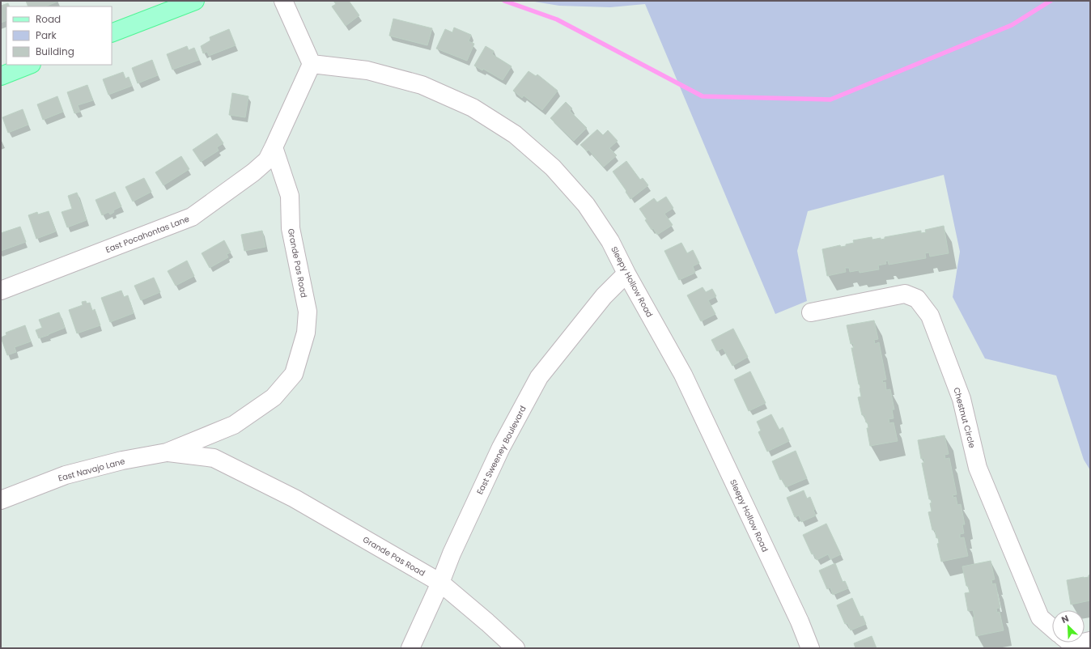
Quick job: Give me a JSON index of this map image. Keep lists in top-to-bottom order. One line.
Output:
{"streets":{"street":["East Pocahontas Lane","Grande Pas Road","Sleepy Hollow Road","Chestnut Circle","East Sweeney Boulevard","East Navajo Lane"]},"crossings":[["East Pocahontas Lane","Grande Pas Road"],["Grande Pas Road","East Sweeney Boulevard"],["Grande Pas Road","East Navajo Lane"],["Sleepy Hollow Road","East Sweeney Boulevard"]],"legend":["Road","Park","Building"],"north":"top left"}
